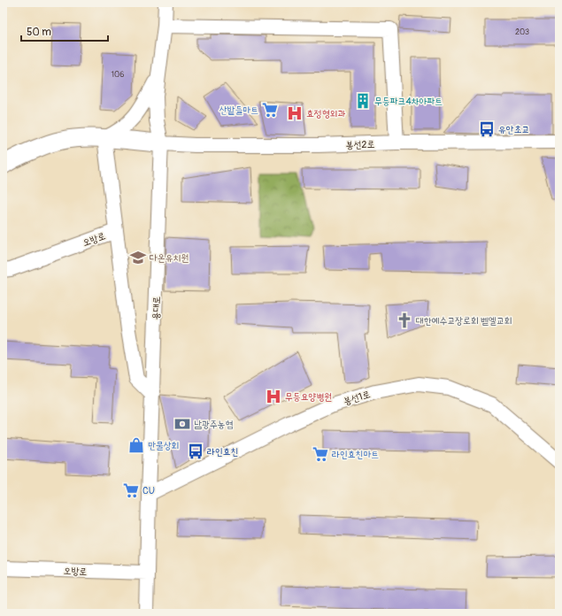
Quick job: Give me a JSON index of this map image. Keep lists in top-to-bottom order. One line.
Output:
{"streets":{"street":["봉선2로","오방로","용대로","봉선1로"]},"crossings":[["봉선2로","용대로"],["오방로","용대로"],["용대로","봉선1로"]],"places":{"building":["무등파크4차아파트"],"supermarket":["산밭들마트","라인효친마트","CU"],"hospital":["효정형외과","무등요양병원"],"bus stop":["유안초교","라인효친"],"school or university":["다온유치원"],"church":["대한예수교장로회 벧엘교회"],"bank":["남광주농협"],"shop":["만물상회"]},"house_numbers":["203","106"],"scale_bar":"50 m"}
